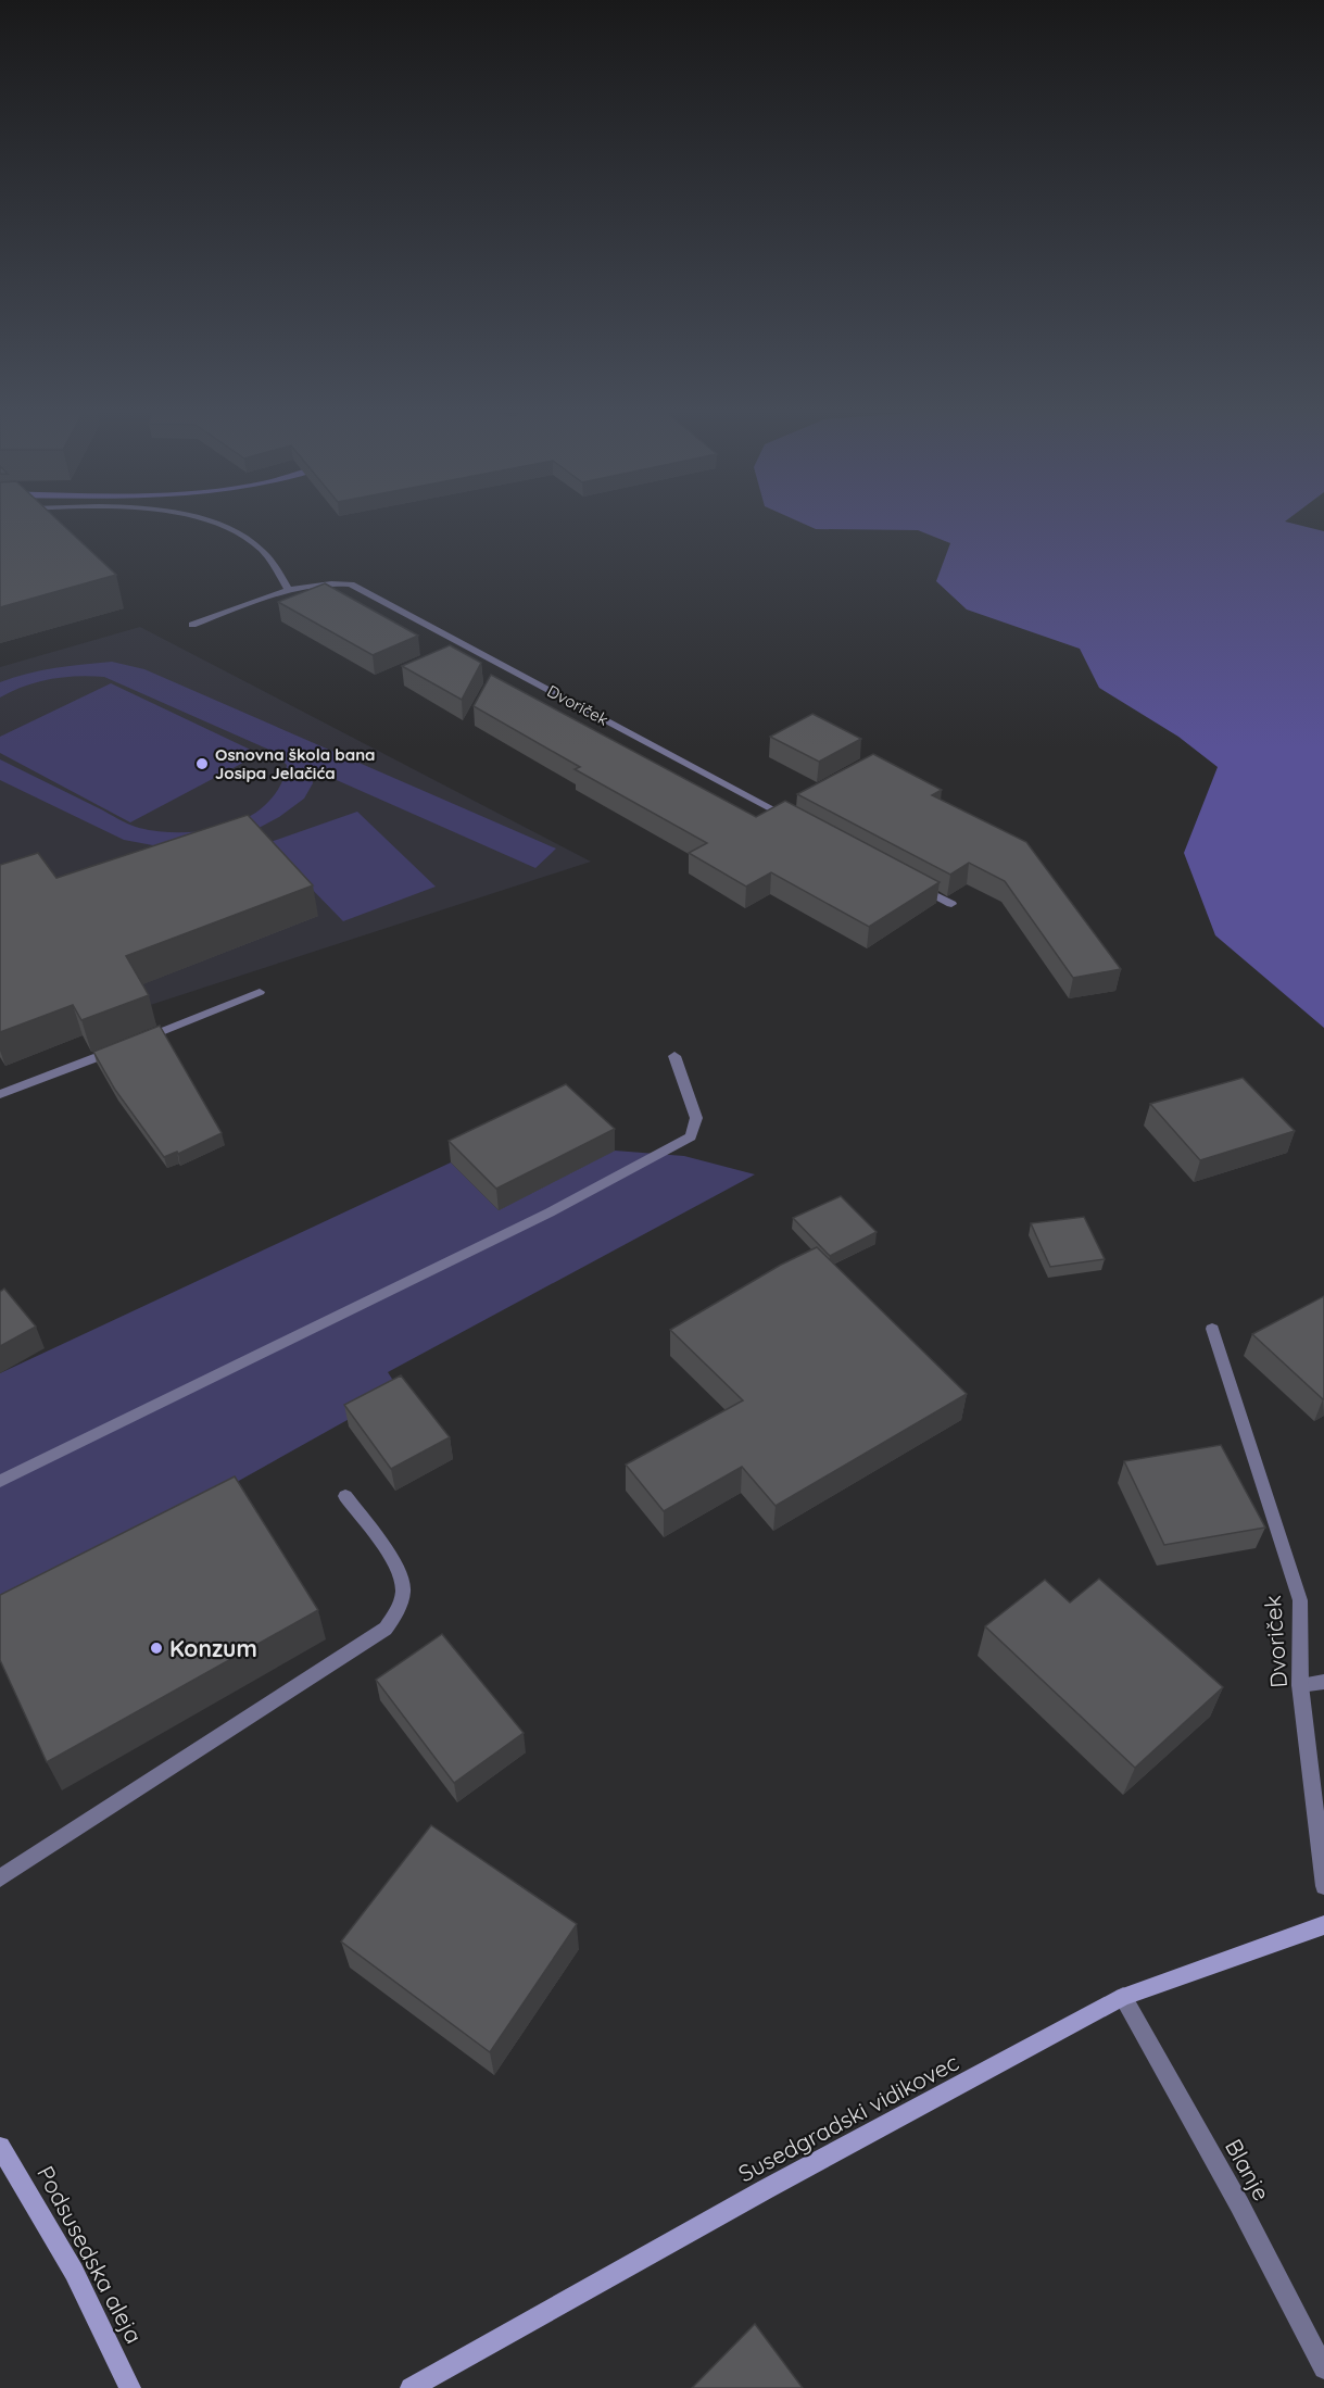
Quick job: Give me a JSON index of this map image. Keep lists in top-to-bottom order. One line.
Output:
{"streets":{"street":["Dvoriček","Susedgradski vidikovec","Blanje","Podsusedska aleja"]},"crossings":[["Susedgradski vidikovec","Blanje"]],"places":["Osnovna škola bana Josipa Jelačića","Konzum"]}
